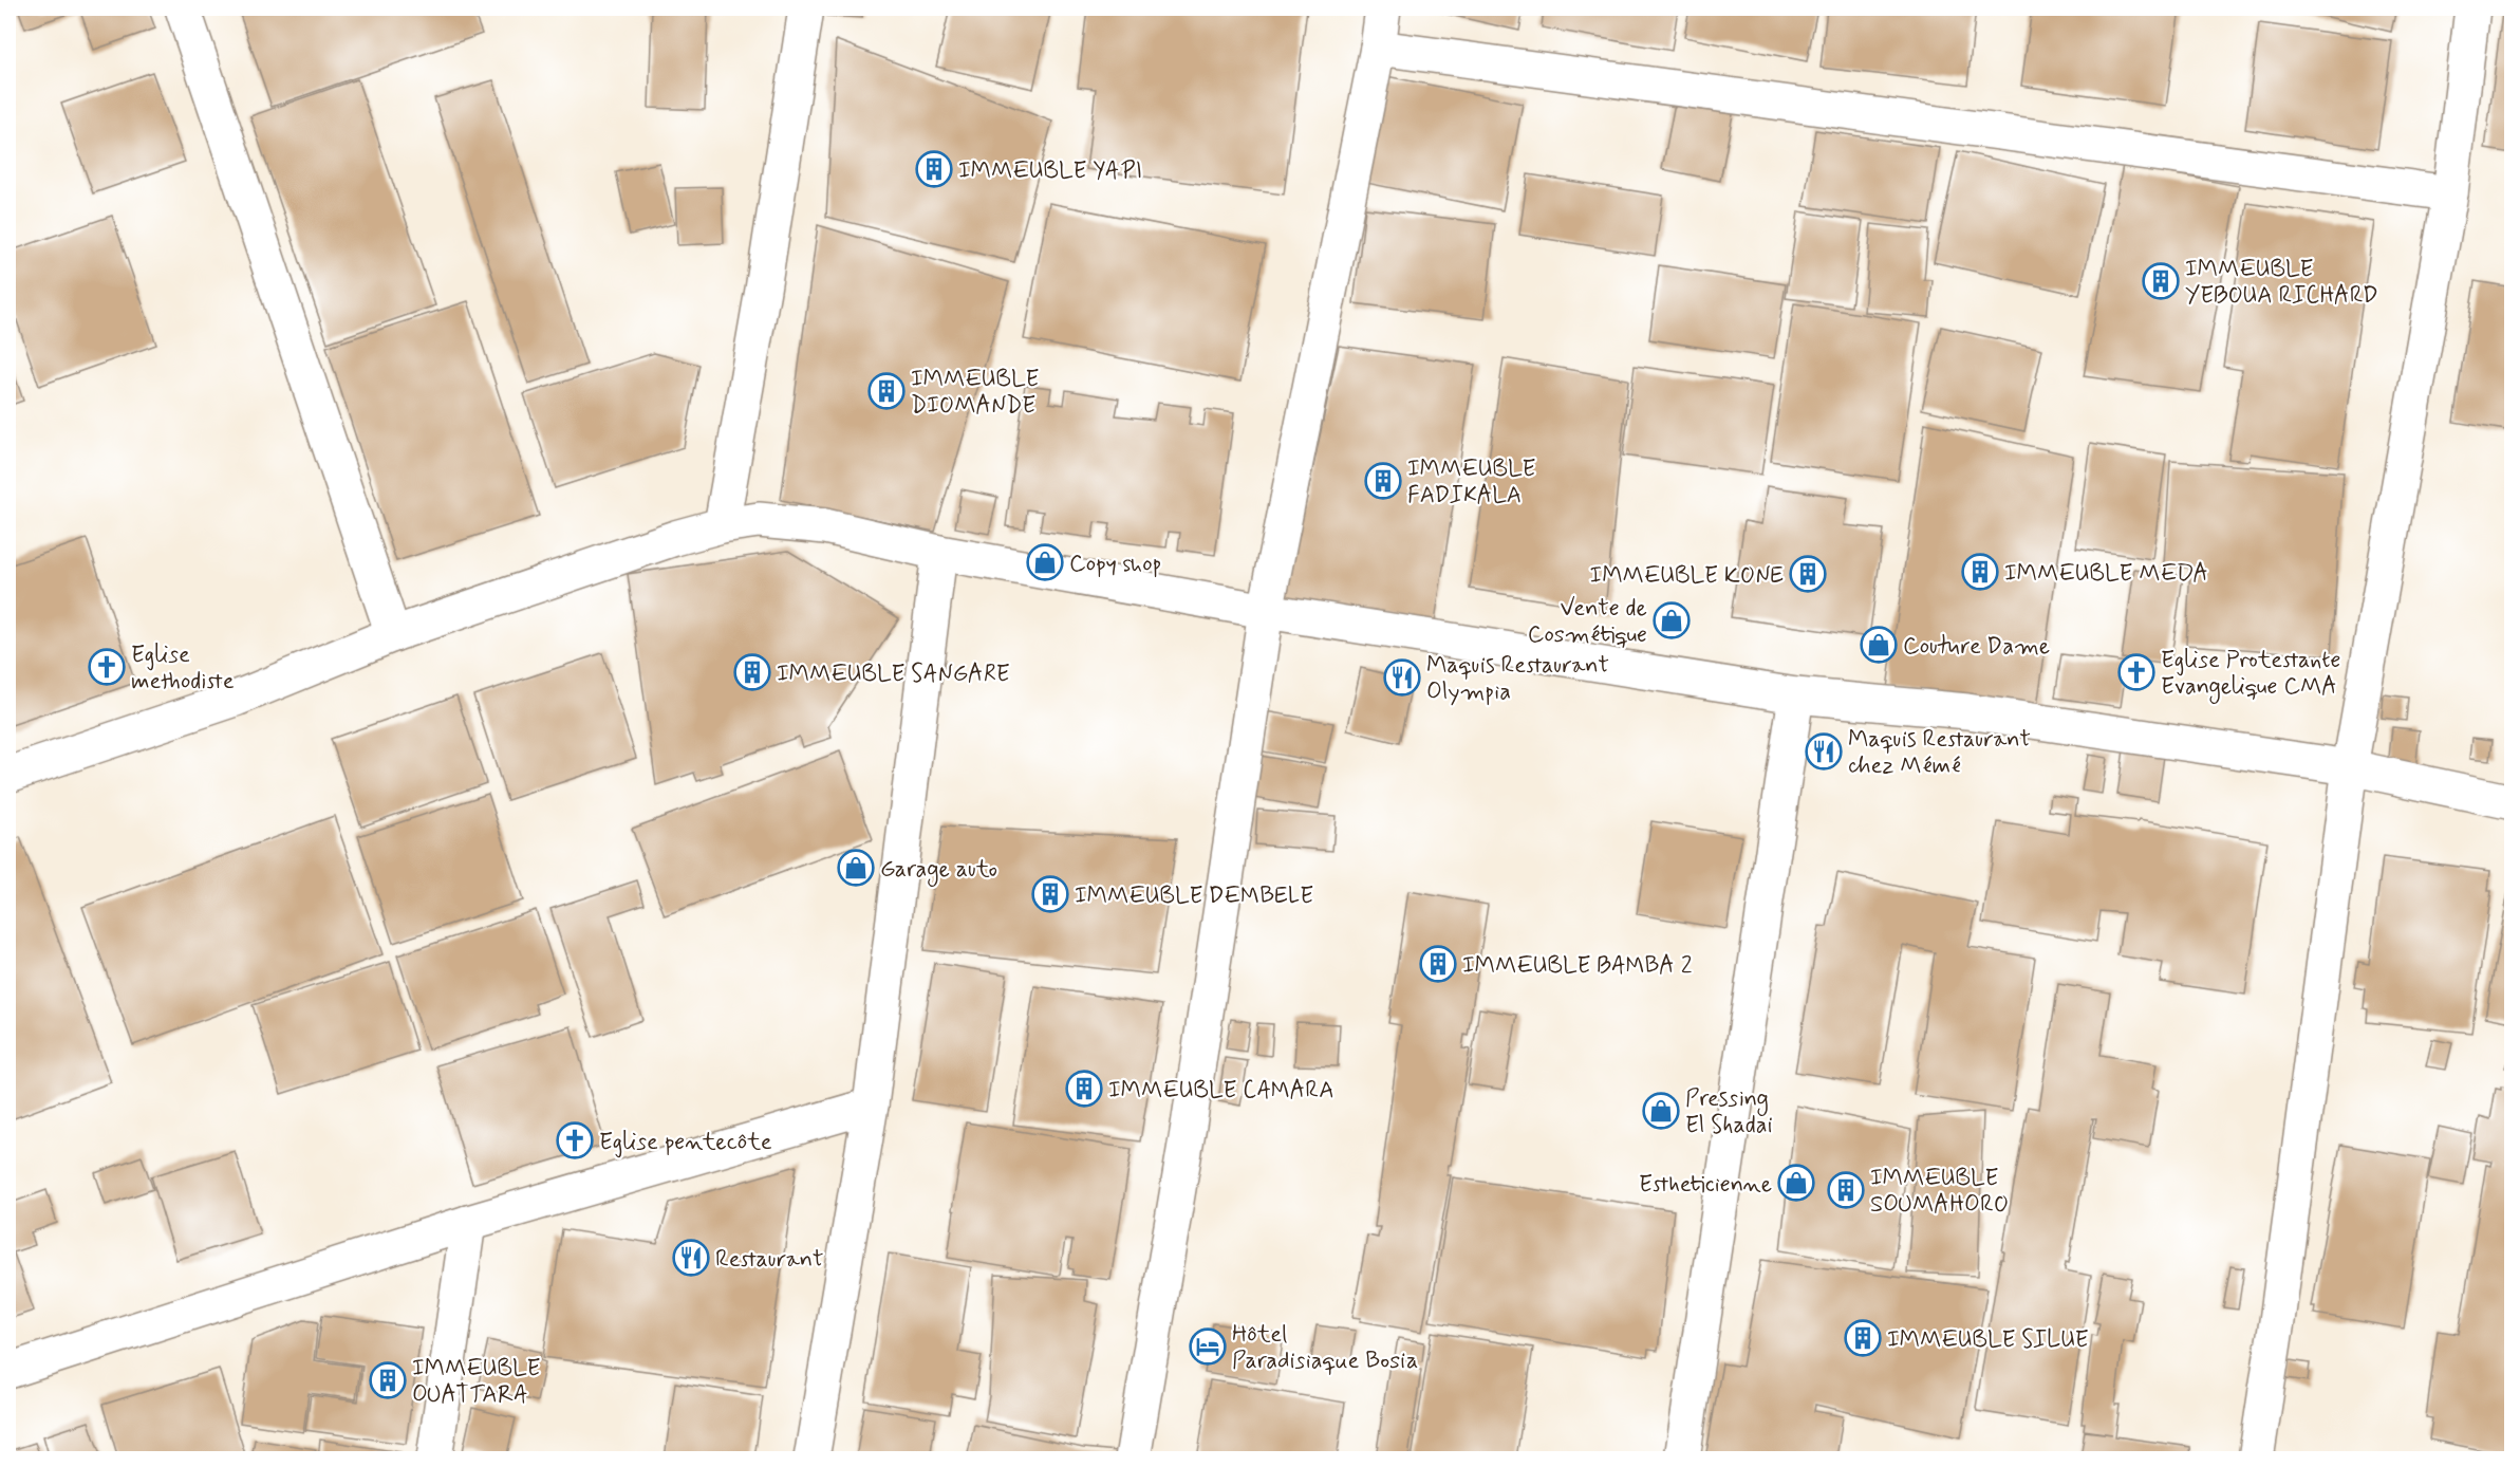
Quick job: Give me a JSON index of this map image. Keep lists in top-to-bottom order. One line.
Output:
{"places":{"building":["IMMEUBLE YAPI","IMMEUBLE YEBOUA RICHARD","IMMEUBLE DIOMANDE","IMMEUBLE FADIKALA","IMMEUBLE MEDA","IMMEUBLE KONE","IMMEUBLE SANGARE","IMMEUBLE DEMBELE","IMMEUBLE BAMBA 2","IMMEUBLE CAMARA","IMMEUBLE SOUMAHORO","IMMEUBLE SILUE","IMMEUBLE OUATTARA"],"shop":["Copy shop","Vente de Cosmétique","Couture Dame","Garage auto","Pressing El Shadai","Estheticienne"],"church":["Eglise methodiste","Eglise Protestante Evangelique CMA","Eglise pentecôte"],"restaurant":["Maquis Restaurant Olympia","Maquis Restaurant chez Mémé","Restaurant"],"hotel":["Hôtel Paradisiaque Bosia"]}}
